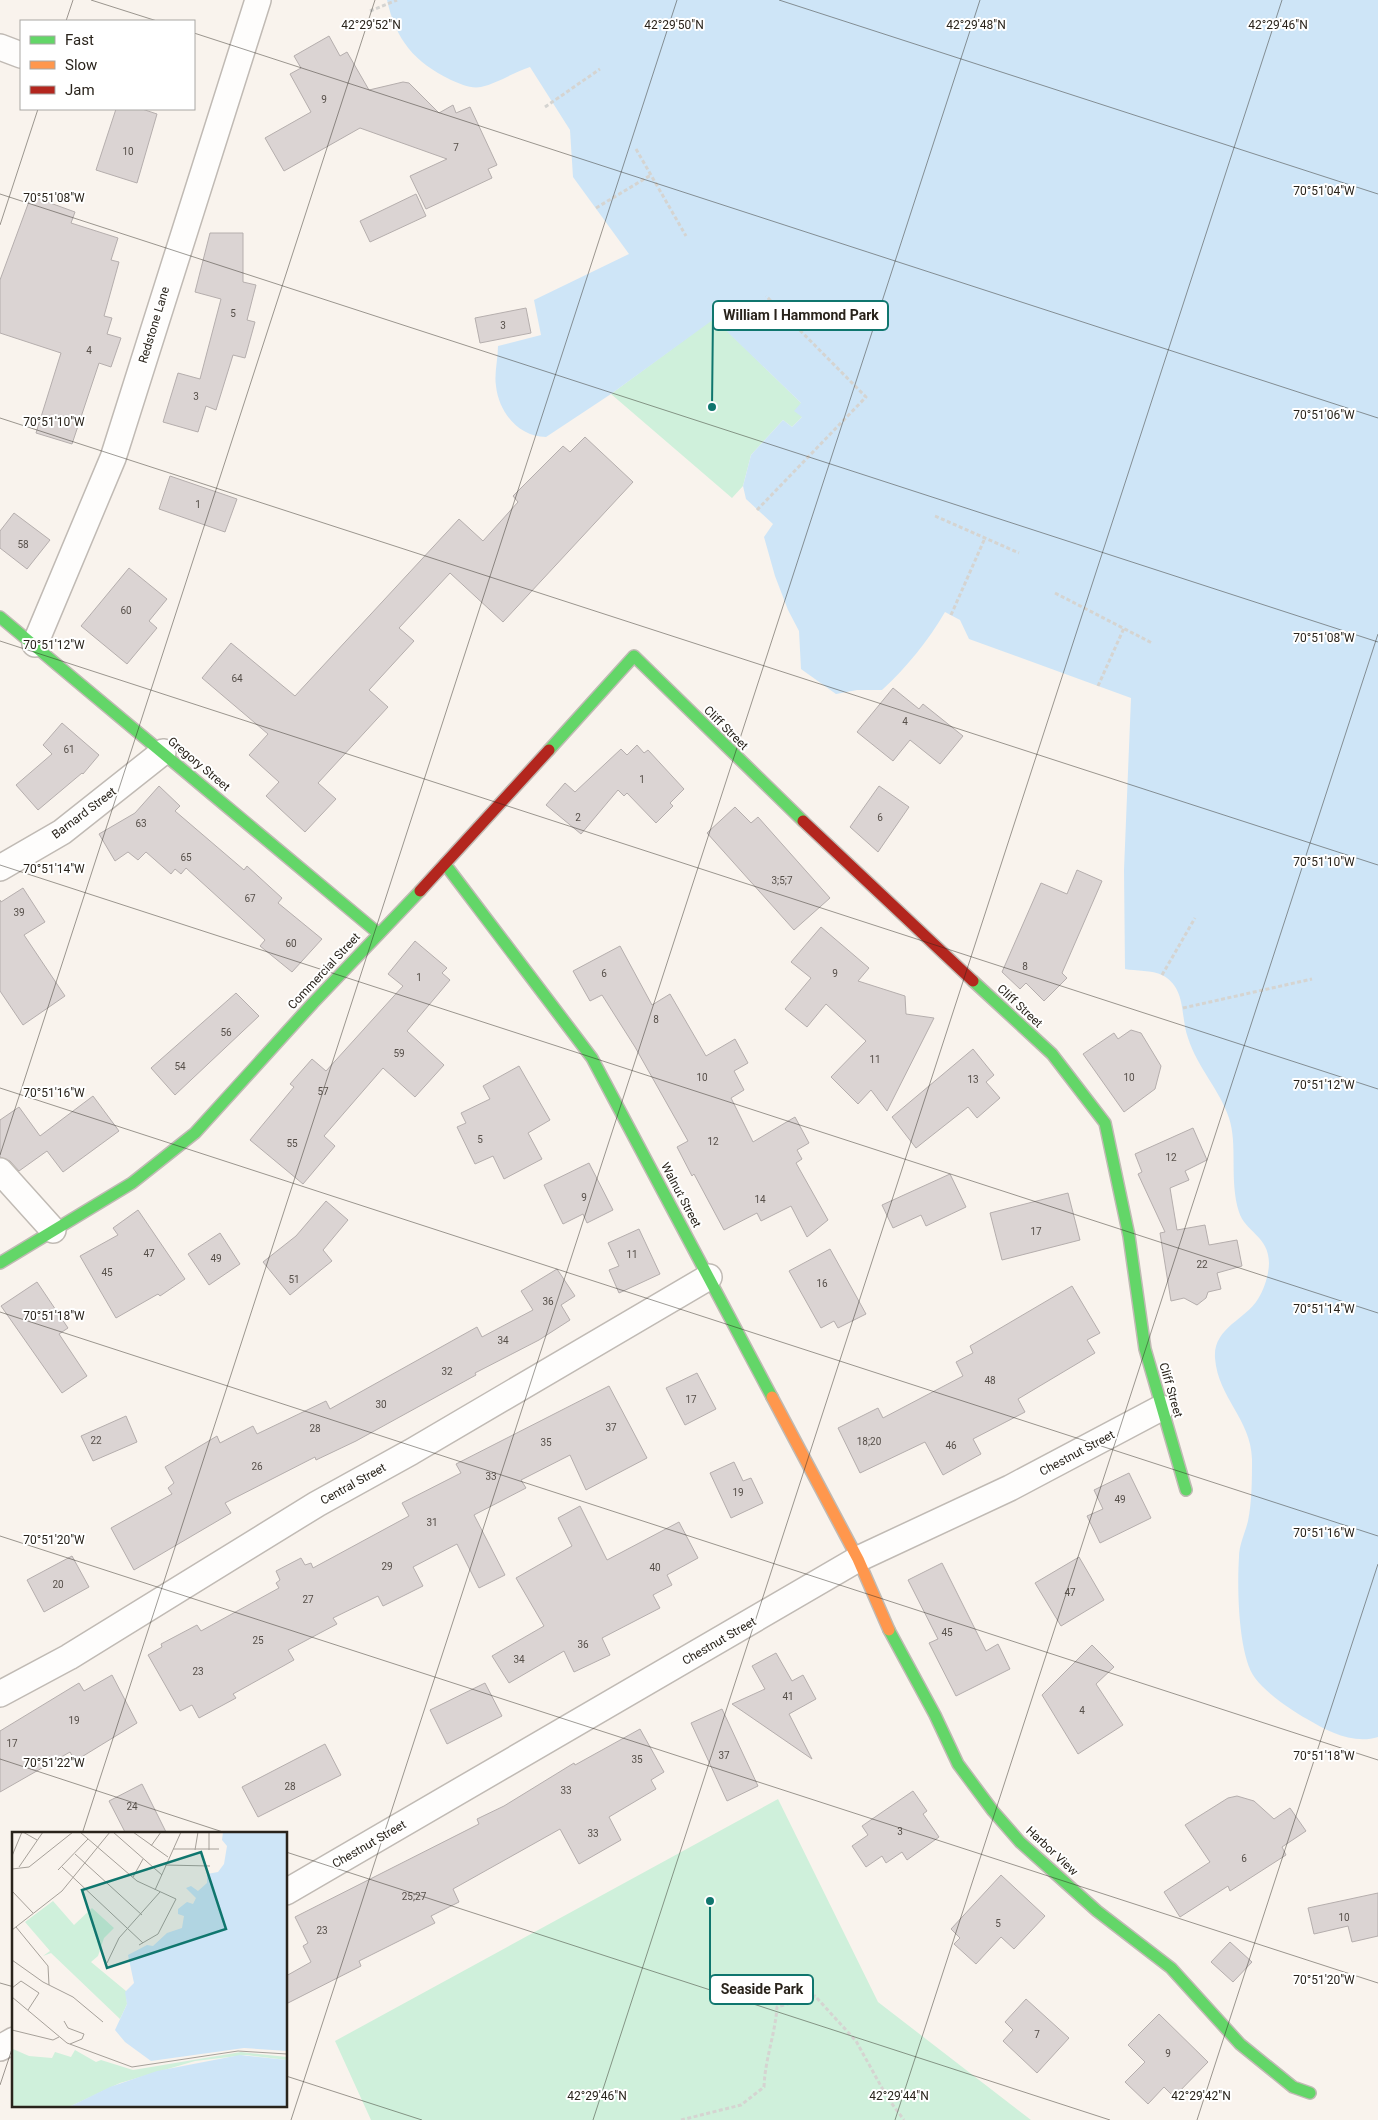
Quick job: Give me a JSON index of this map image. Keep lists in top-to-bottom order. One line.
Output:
{"streets":{"street":["Redstone Lane","Cliff Street","Gregory Street","Barnard Street","Commercial Street","Walnut Street","Chestnut Street","Central Street","Harbor View"]},"crossings":[["Redstone Lane","Gregory Street"],["Cliff Street","Commercial Street"],["Cliff Street","Chestnut Street"],["Gregory Street","Barnard Street"],["Gregory Street","Commercial Street"],["Commercial Street","Walnut Street"],["Walnut Street","Chestnut Street"],["Walnut Street","Central Street"],["Walnut Street","Harbor View"],["Chestnut Street","Harbor View"]],"places":["William I Hammond Park","Seaside Park"],"house_numbers":["9","7","10","5","3","4","3","1","58","60","64","4","61","1","2","6","63","65","3;5;7","67","39","60","8","6","9","1","8","56","59","11","54","10","10","13","57","5","12","55","12","9","14","17","47","11","49","22","45","51","16","36","34","32","48","17","30","37","28","22","18;20","35","46","26","33","19","49","31","29","40","20","47","27","45","25","36","34","23","41","4","19","17","37","35","28","33","24","3","33","6","25;27","10","5","23","7","9"],"legend":["Fast","Slow","Jam"],"coordinates":["42°29'52\"N","42°29'50\"N","42°29'48\"N","42°29'46\"N","70°51'04\"W","70°51'08\"W","70°51'06\"W","70°51'10\"W","70°51'12\"W","70°51'14\"W","70°51'16\"W","70°51'18\"W","70°51'20\"W","70°51'22\"W","42°29'44\"N","42°29'42\"N"]}
